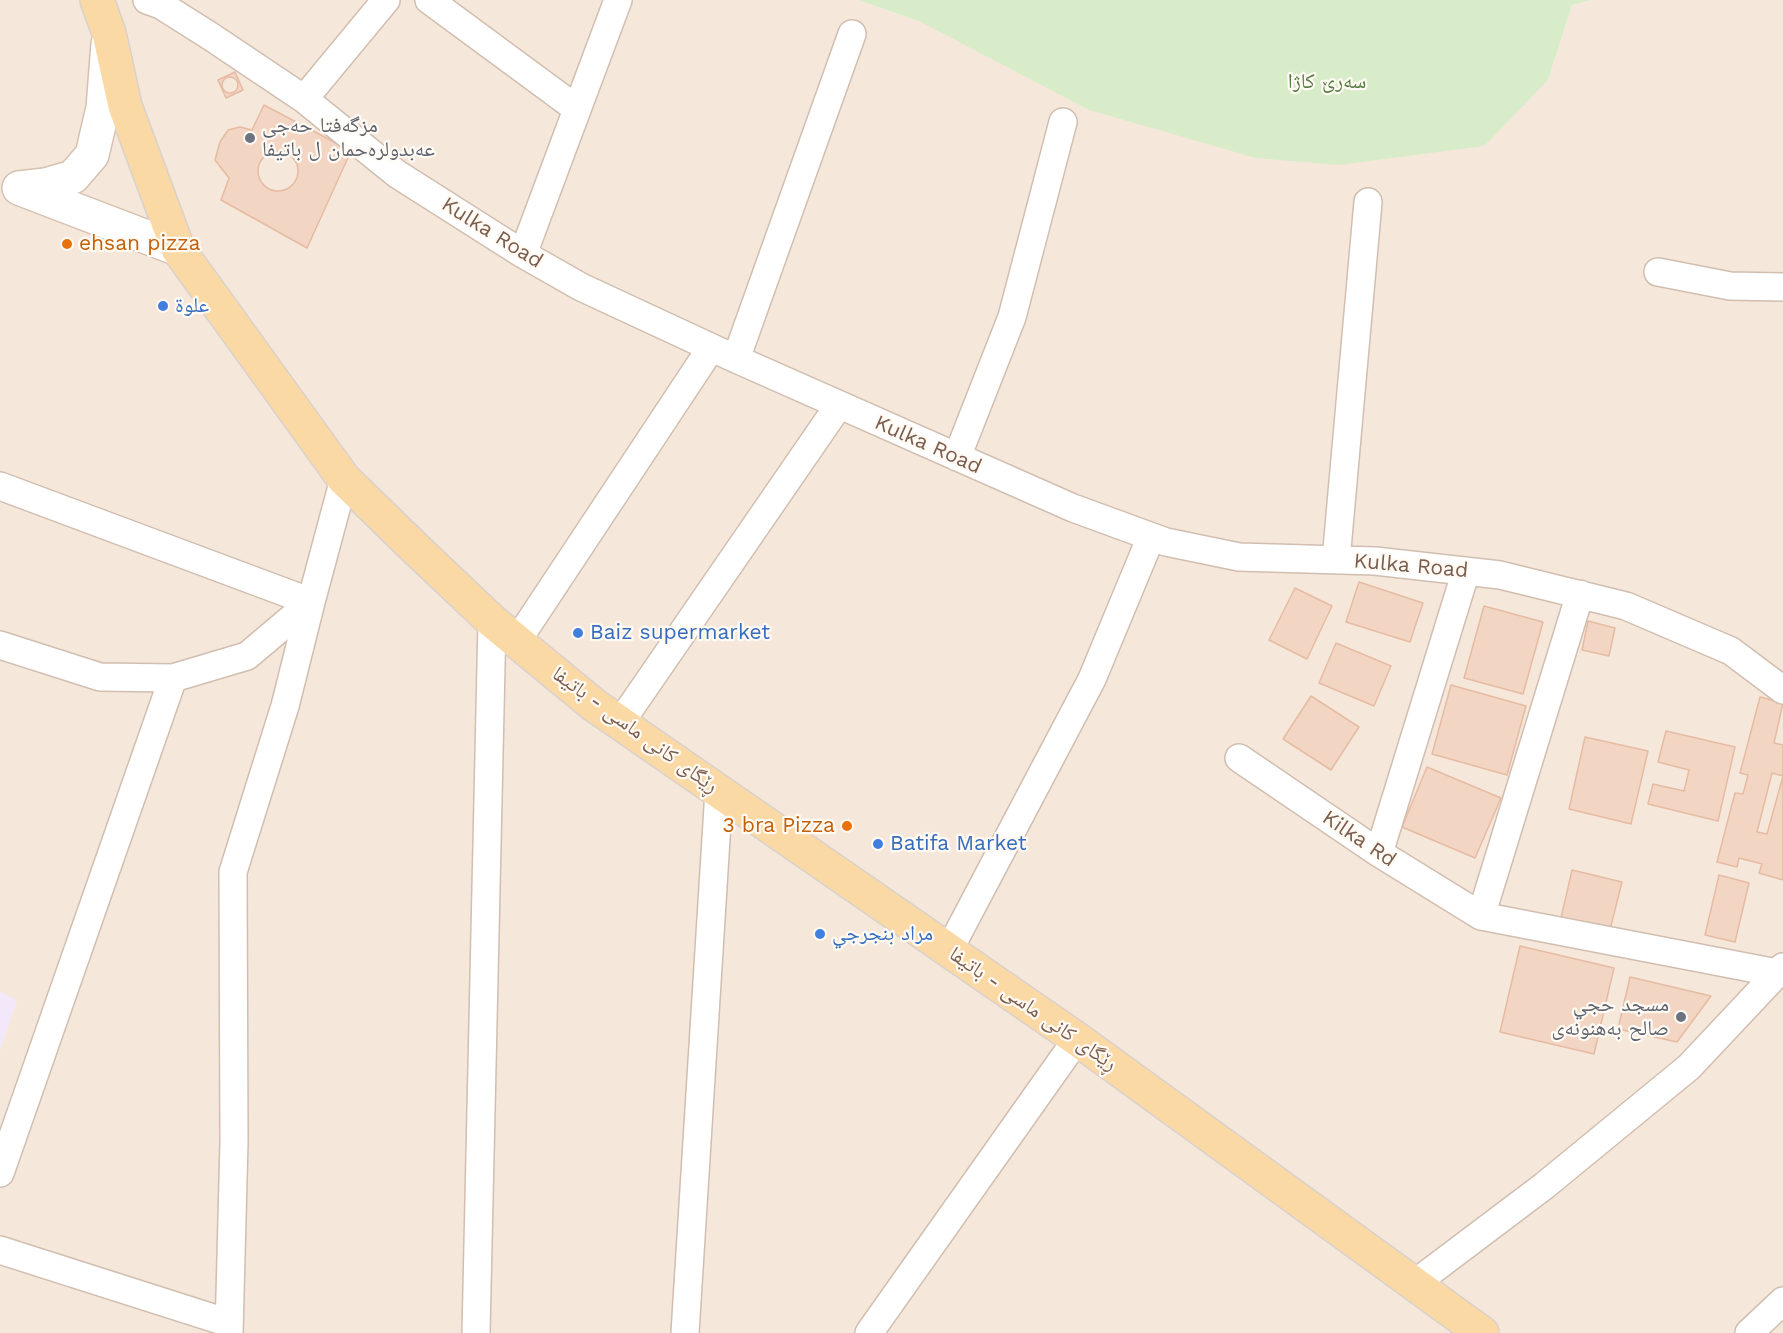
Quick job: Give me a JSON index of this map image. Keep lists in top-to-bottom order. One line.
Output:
{"streets":{"main road":["ڕێگای کانی ماسی - باتيفا"],"street":["Kulka Road","Kilka Rd"]},"parks":["سەرێ کاژا"],"places":["مزگەفتا حەجی عەبدولرەحمان ل باتیفا","ehsan pizza","علوة","Baiz supermarket","3 bra Pizza","Batifa Market","مراد بنجرجي","مسجد حجي صالح بەھنونەی"]}
